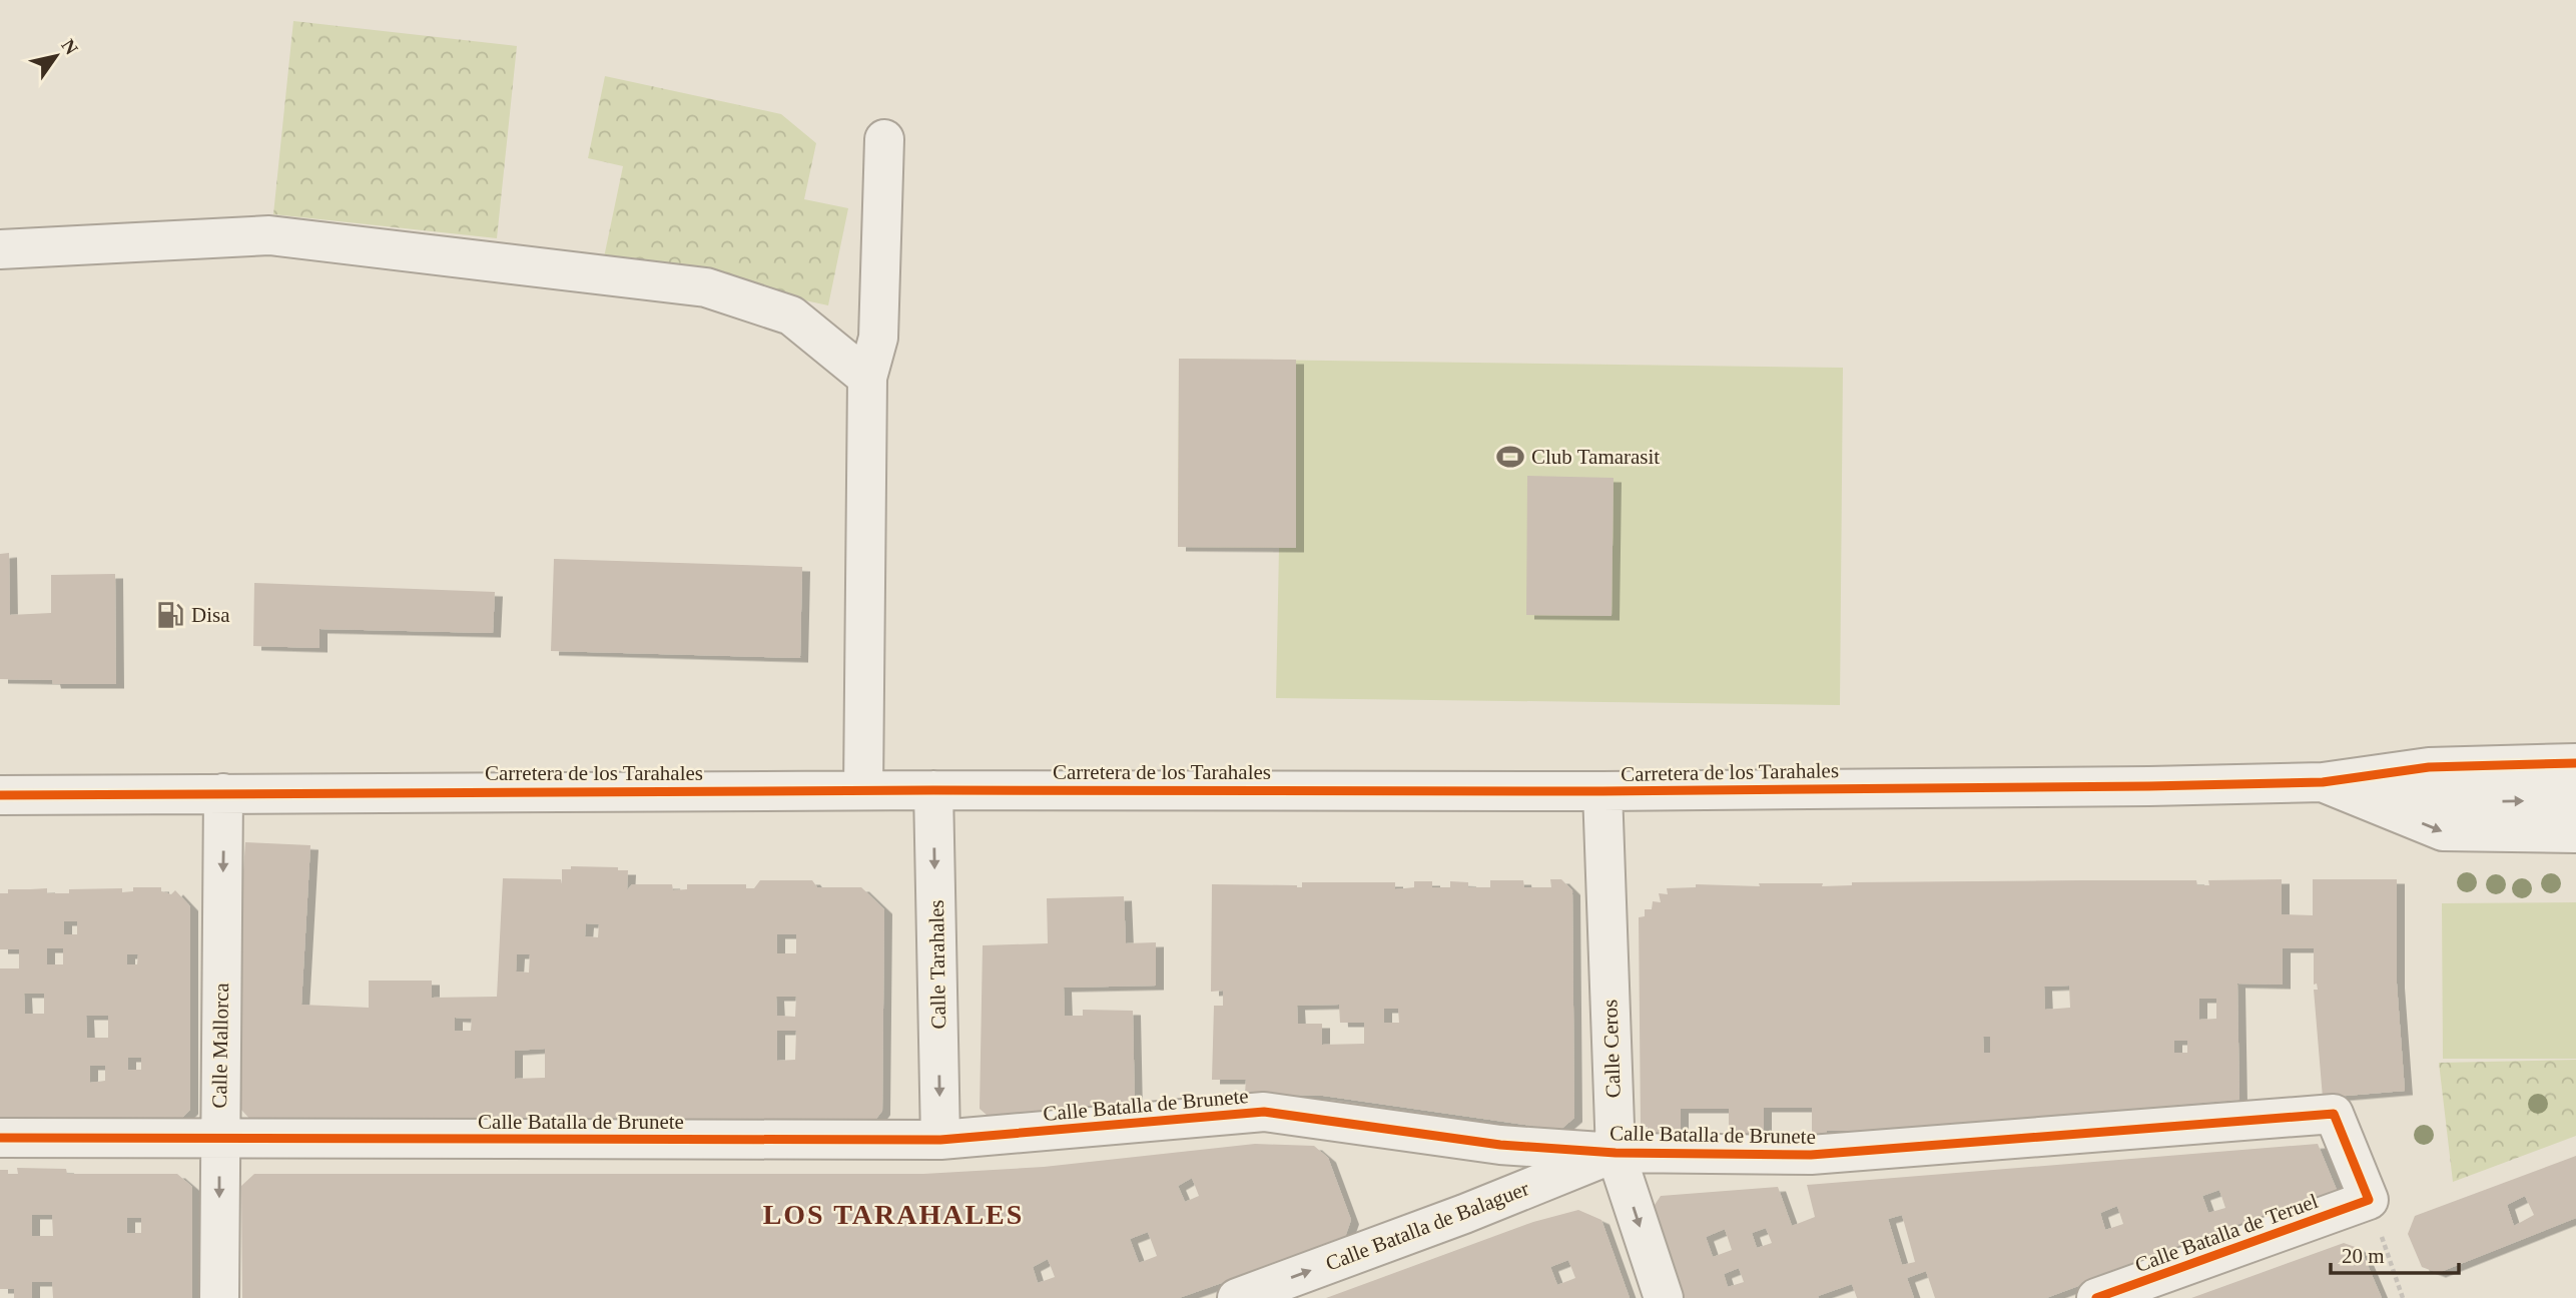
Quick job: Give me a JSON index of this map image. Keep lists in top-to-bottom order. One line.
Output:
{"streets":{"street":["Carretera de los Tarahales","Calle Tarahales","Calle Mallorca","Calle Ceros","Calle Batalla de Brunete","Calle Batalla de Balaguer","Calle Batalla de Teruel"]},"crossings":[["Carretera de los Tarahales","Calle Tarahales"],["Carretera de los Tarahales","Calle Mallorca"],["Carretera de los Tarahales","Calle Ceros"],["Calle Tarahales","Calle Batalla de Brunete"],["Calle Mallorca","Calle Batalla de Brunete"],["Calle Ceros","Calle Batalla de Brunete"],["Calle Ceros","Calle Batalla de Balaguer"],["Calle Batalla de Brunete","Calle Batalla de Balaguer"],["Calle Batalla de Brunete","Calle Batalla de Teruel"]],"one_way":["Calle Tarahales","Calle Mallorca","Calle Batalla de Balaguer"],"districts":["LOS TARAHALES"],"places":{"sports":["Club Tamarasit"],"fuel station":["Disa"]},"scale_bar":"20 m","north":"top right"}
